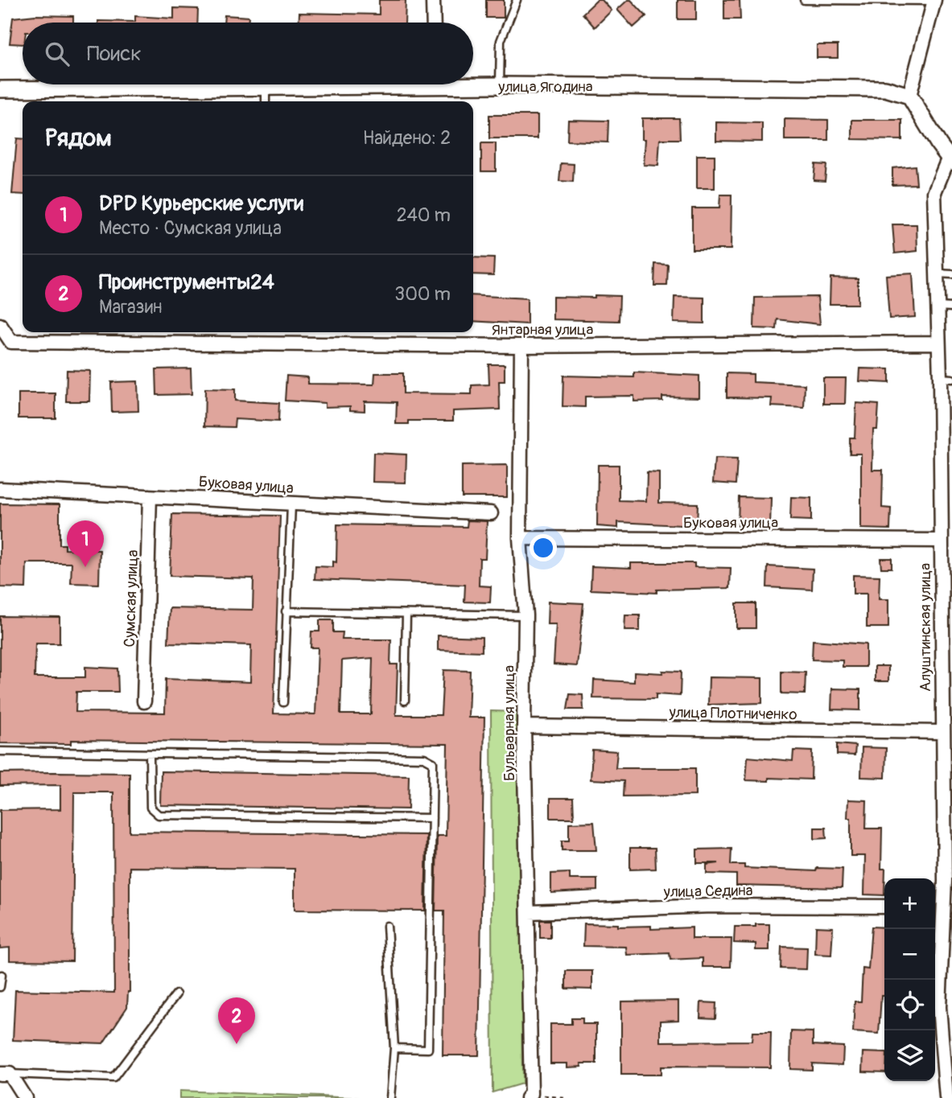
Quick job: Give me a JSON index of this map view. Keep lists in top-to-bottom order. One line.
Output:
{"streets":{"street":["улица Ягодина","Янтарная улица","Буковая улица","Сумская улица","Алуштинская улица","улица Плотниченко","Бульварная улица","улица Седина"]},"crossings":[["Янтарная улица","Алуштинская улица"],["Янтарная улица","Бульварная улица"],["Буковая улица","Сумская улица"],["Буковая улица","Алуштинская улица"],["Буковая улица","Бульварная улица"],["Алуштинская улица","улица Плотниченко"],["улица Плотниченко","Бульварная улица"],["Бульварная улица","улица Седина"]],"page":{"search":"Поиск","heading":["Рядом","Найдено: 2"],"list":[{"mark":"1","name":"DPD Курьерские услуги","note":"Место · Сумская улица","value":"240 m"},{"mark":"2","name":"Проинструменты24","note":"Магазин","value":"300 m"}],"pins":["1","2"],"map_buttons":["+","−"]}}
